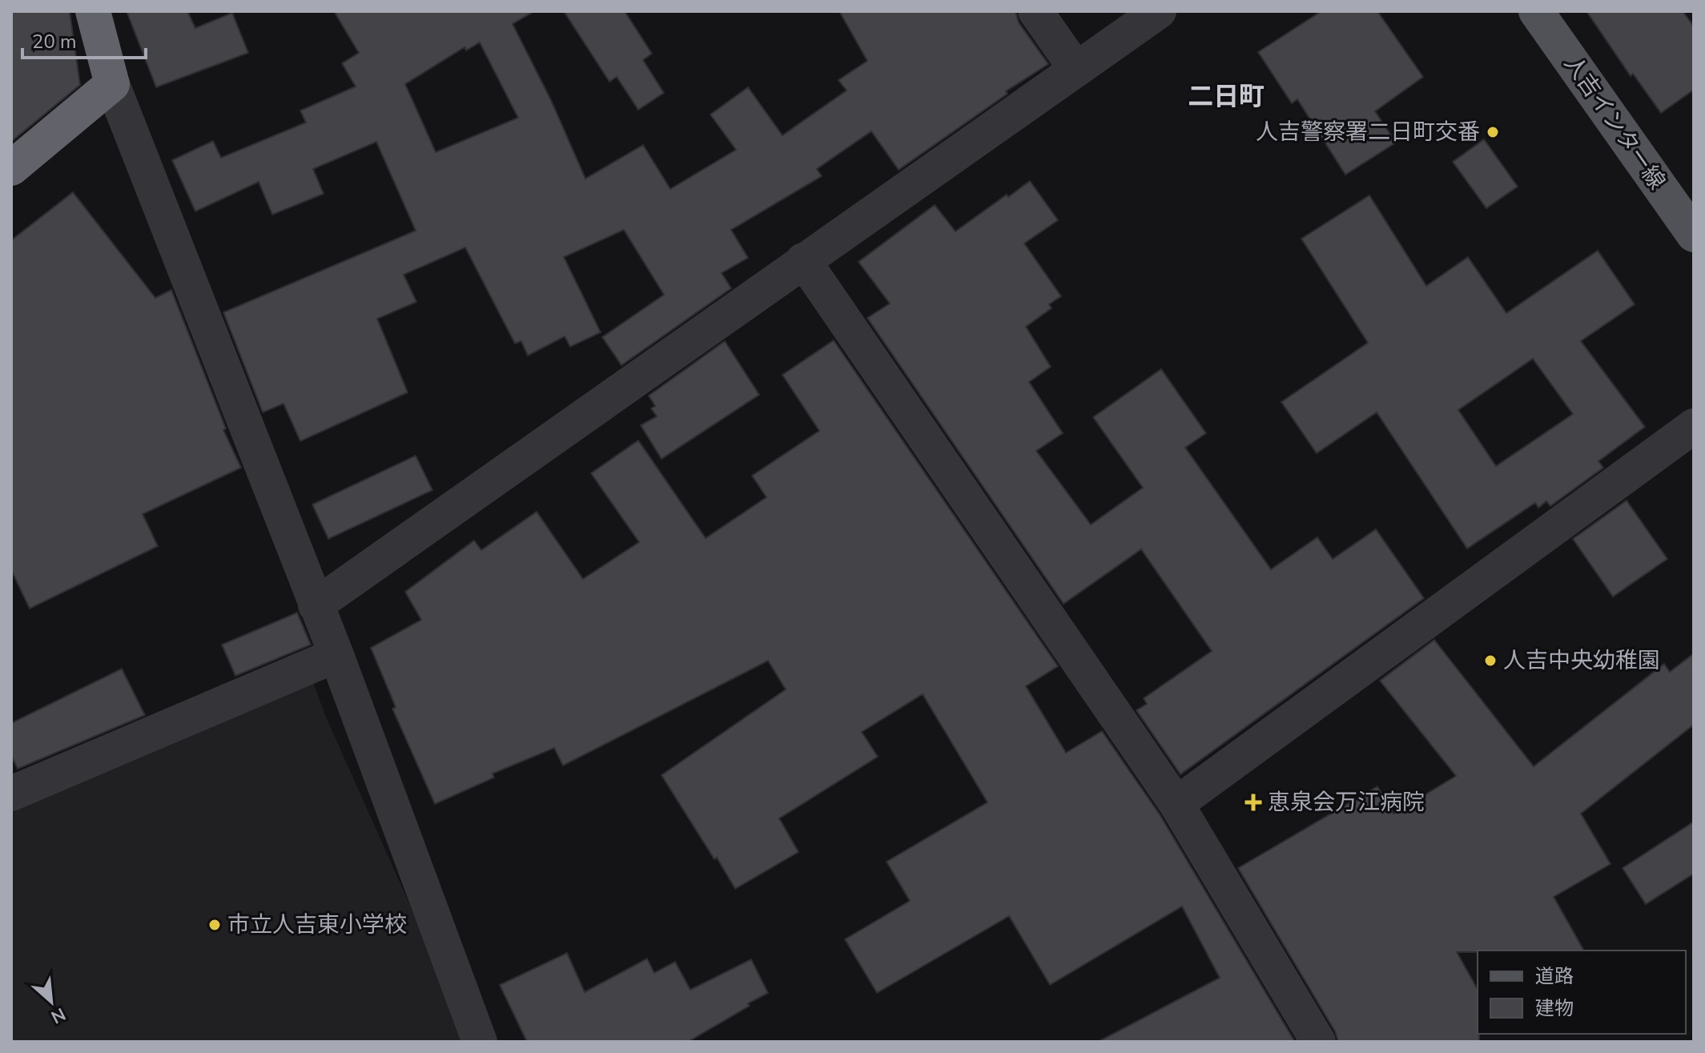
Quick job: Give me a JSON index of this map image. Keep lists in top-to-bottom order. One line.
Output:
{"streets":{"main road":["人吉インター線"]},"districts":["二日町"],"places":{"other":["人吉警察署二日町交番","人吉中央幼稚園","市立人吉東小学校"],"health":["恵泉会万江病院"]},"legend":["道路","建物"],"scale_bar":"20 m","north":"bottom right"}
